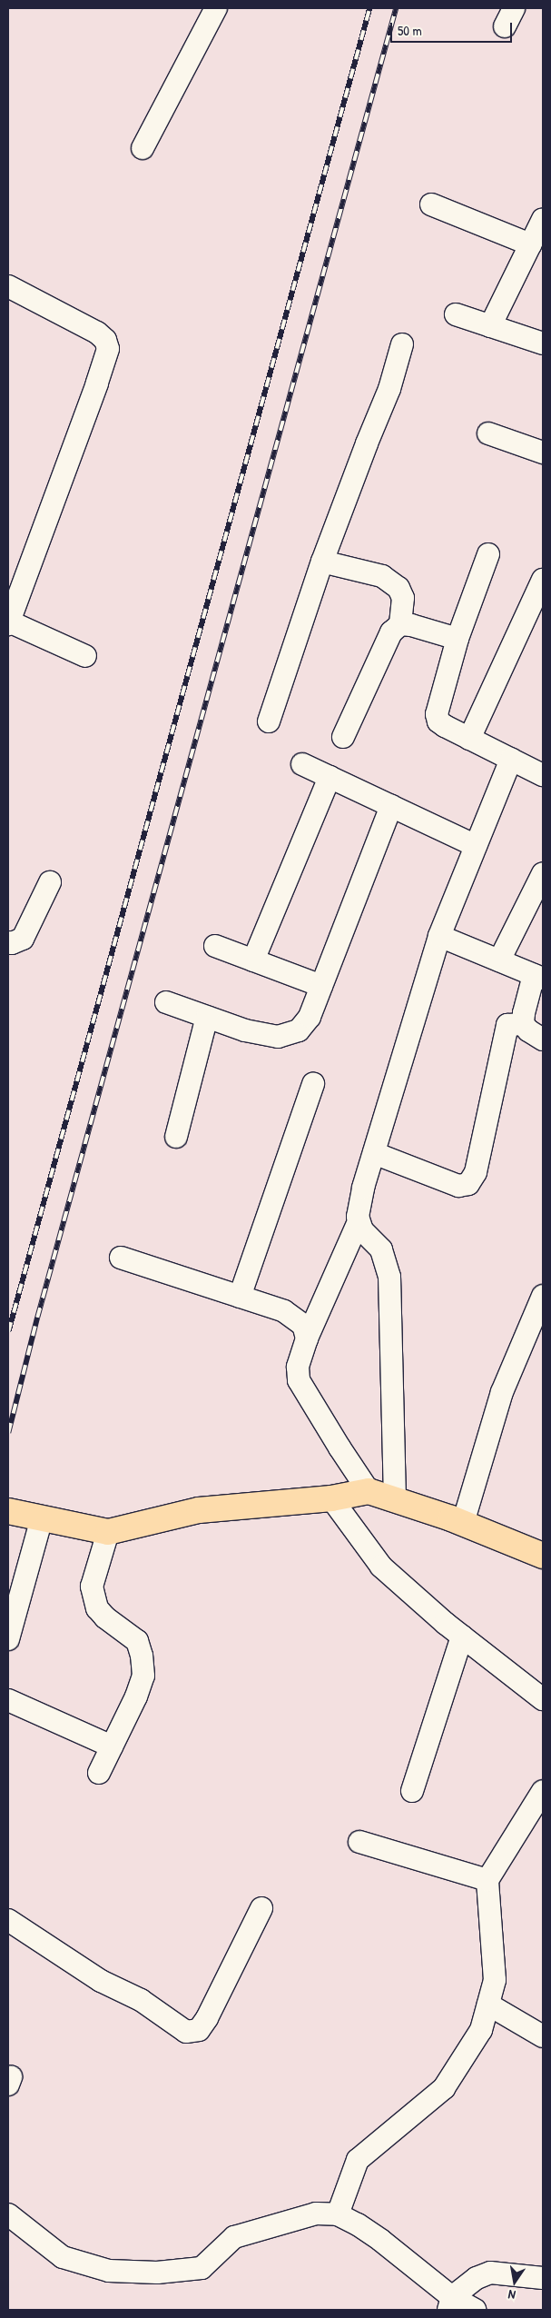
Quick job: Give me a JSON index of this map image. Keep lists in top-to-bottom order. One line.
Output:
{"scale_bar":"50 m","north":"bottom"}
